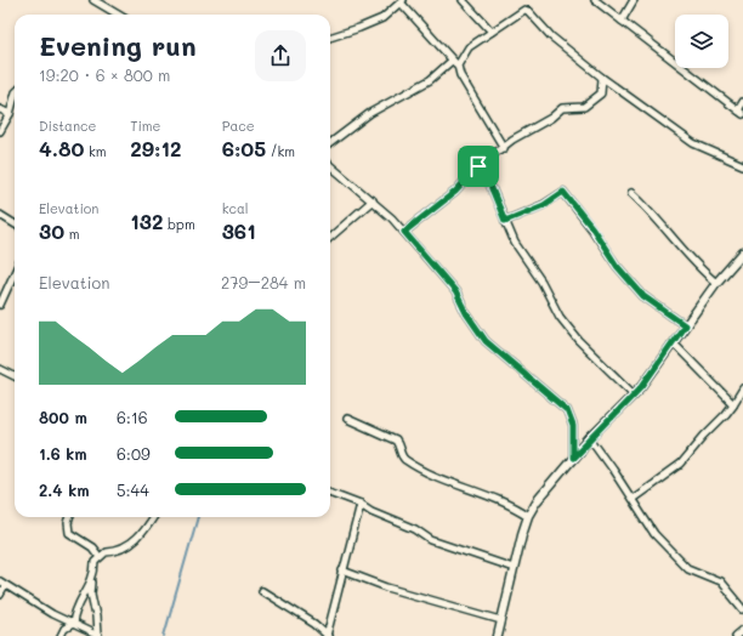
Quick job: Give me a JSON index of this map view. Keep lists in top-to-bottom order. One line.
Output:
{"page":{"heading":["Evening run","19:20 · 6 × 800 m"],"stats":[["Distance","4.80 km"],["Time","29:12"],["Pace","6:05 /km"],["Elevation","30 m"],["132 bpm"],["kcal","361"]],"chart":["Elevation","279–284 m"],"list":[{"name":"800 m","note":"6:16"},{"name":"1.6 km","note":"6:09"},{"name":"2.4 km","note":"5:44"}]}}
